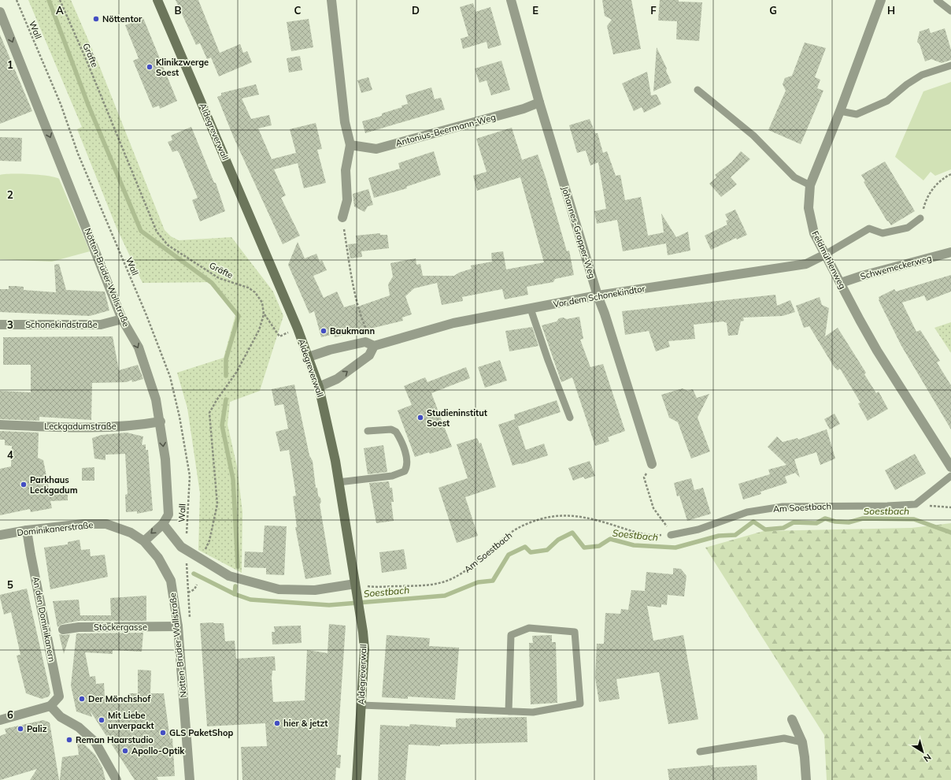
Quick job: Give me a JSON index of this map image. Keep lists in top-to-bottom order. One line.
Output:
{"streets":{"street":["Antonius-Beermann-Weg","Aldegreverwall","Johannes-Gropper-Weg","Feldmühlenweg","Schwemeckerweg","Nötten-Brüder-Wallstraße","Vor dem Schonekindtor","Schonekindstraße","Leckgadumstraße","Dominikanerstraße","An den Dominikanern","Stöckergasse"],"lane":["Am Soestbach"],"path":["Wall","Gräfte"]},"crossings":[["Antonius-Beermann-Weg","Johannes-Gropper-Weg"],["Aldegreverwall","Vor dem Schonekindtor"],["Aldegreverwall","Am Soestbach"],["Johannes-Gropper-Weg","Vor dem Schonekindtor"],["Feldmühlenweg","Schwemeckerweg"],["Feldmühlenweg","Vor dem Schonekindtor"],["Nötten-Brüder-Wallstraße","Schonekindstraße"],["Nötten-Brüder-Wallstraße","Leckgadumstraße"],["Nötten-Brüder-Wallstraße","Dominikanerstraße"],["Nötten-Brüder-Wallstraße","Stöckergasse"],["Dominikanerstraße","An den Dominikanern"]],"one_way":["Nötten-Brüder-Wallstraße"],"water":["Soestbach"],"places":["Nöttentor","Klinikzwerge Soest","Baukmann","Studieninstitut Soest","Parkhaus Leckgadum","Der Mönchshof","Mit Liebe unverpackt","hier & jetzt","Paliz","GLS PaketShop","Reman Haarstudio","Apollo-Optik"],"north":"bottom right","grid":{"columns":["A","B","C","D","E","F","G","H"],"rows":["1","2","3","4","5","6"]}}
